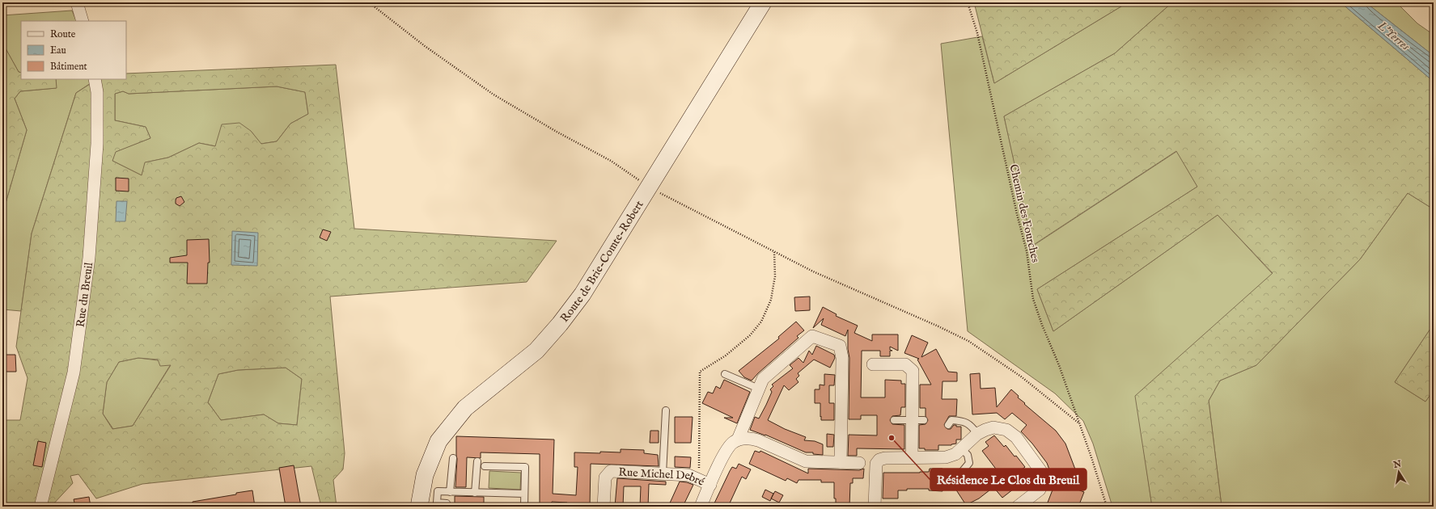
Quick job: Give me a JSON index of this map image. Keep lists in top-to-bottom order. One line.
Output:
{"streets":{"main road":["Route de Brie-Comte-Robert"],"street":["Rue du Breuil","Rue Michel Debré"],"path":["Chemin des Fourches"]},"water":["L'Yerres"],"places":["Résidence Le Clos du Breuil"],"legend":["Route","Eau","Bâtiment"],"north":"top"}
